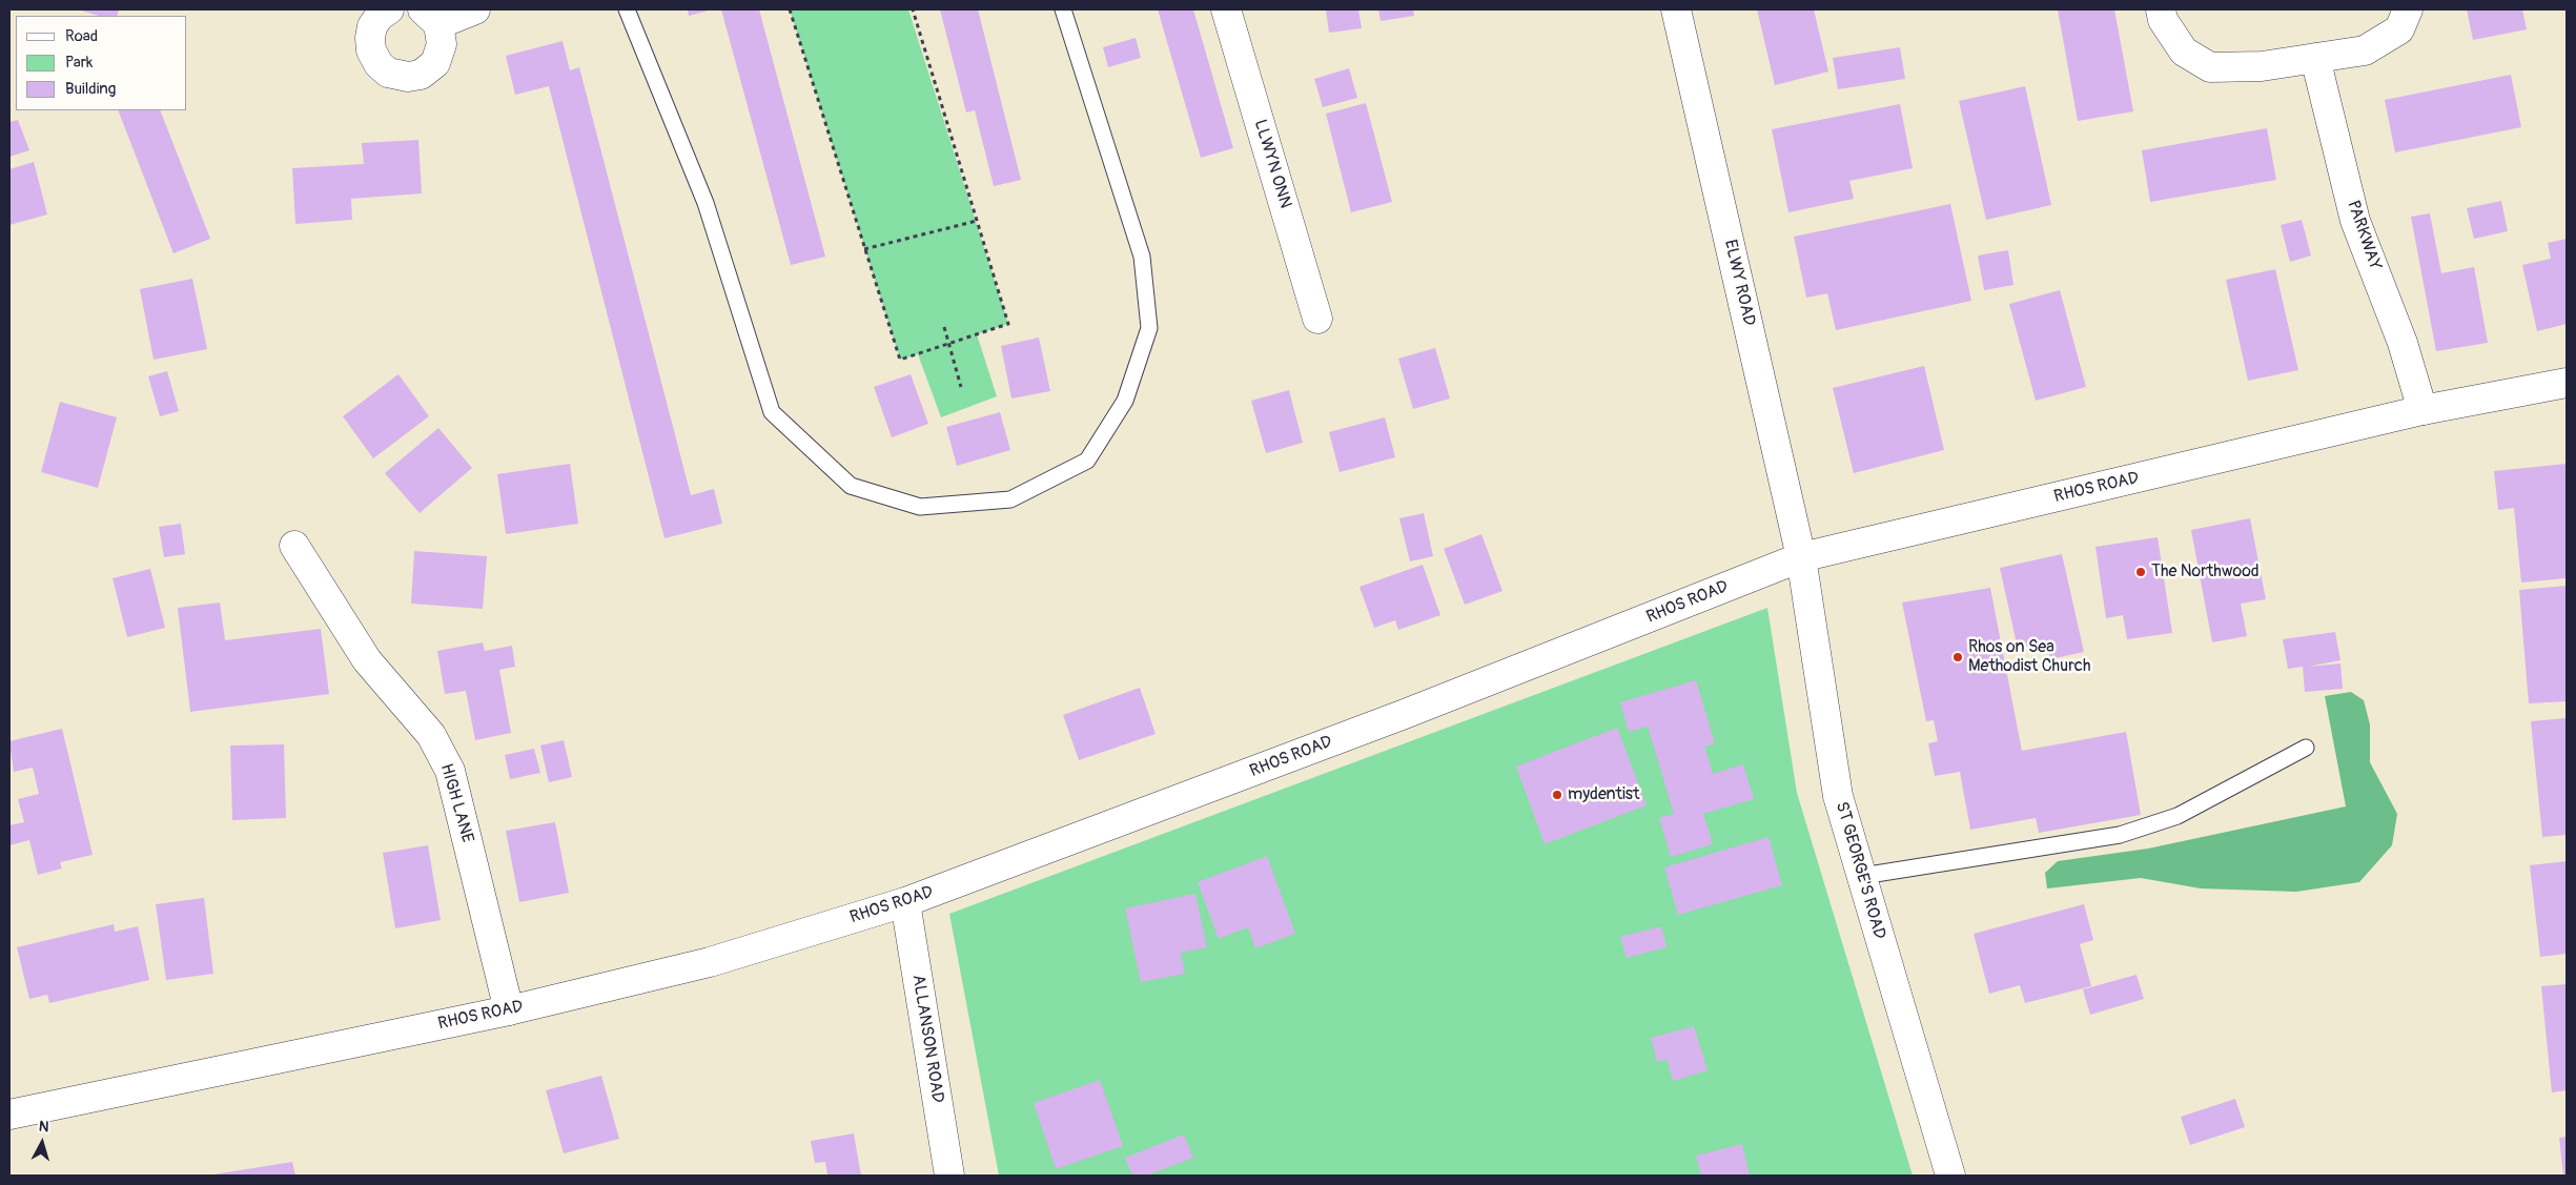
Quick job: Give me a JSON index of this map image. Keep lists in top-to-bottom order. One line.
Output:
{"streets":{"street":["LLWYN ONN","PARKWAY","ELWY ROAD","RHOS ROAD","HIGH LANE","ST GEORGE'S ROAD","ALLANSON ROAD"]},"crossings":[["PARKWAY","RHOS ROAD"],["ELWY ROAD","RHOS ROAD"],["ELWY ROAD","ST GEORGE'S ROAD"],["RHOS ROAD","HIGH LANE"],["RHOS ROAD","ST GEORGE'S ROAD"],["RHOS ROAD","ALLANSON ROAD"]],"places":["The Northwood","Rhos on Sea Methodist Church","mydentist"],"legend":["Road","Park","Building"],"north":"top"}
